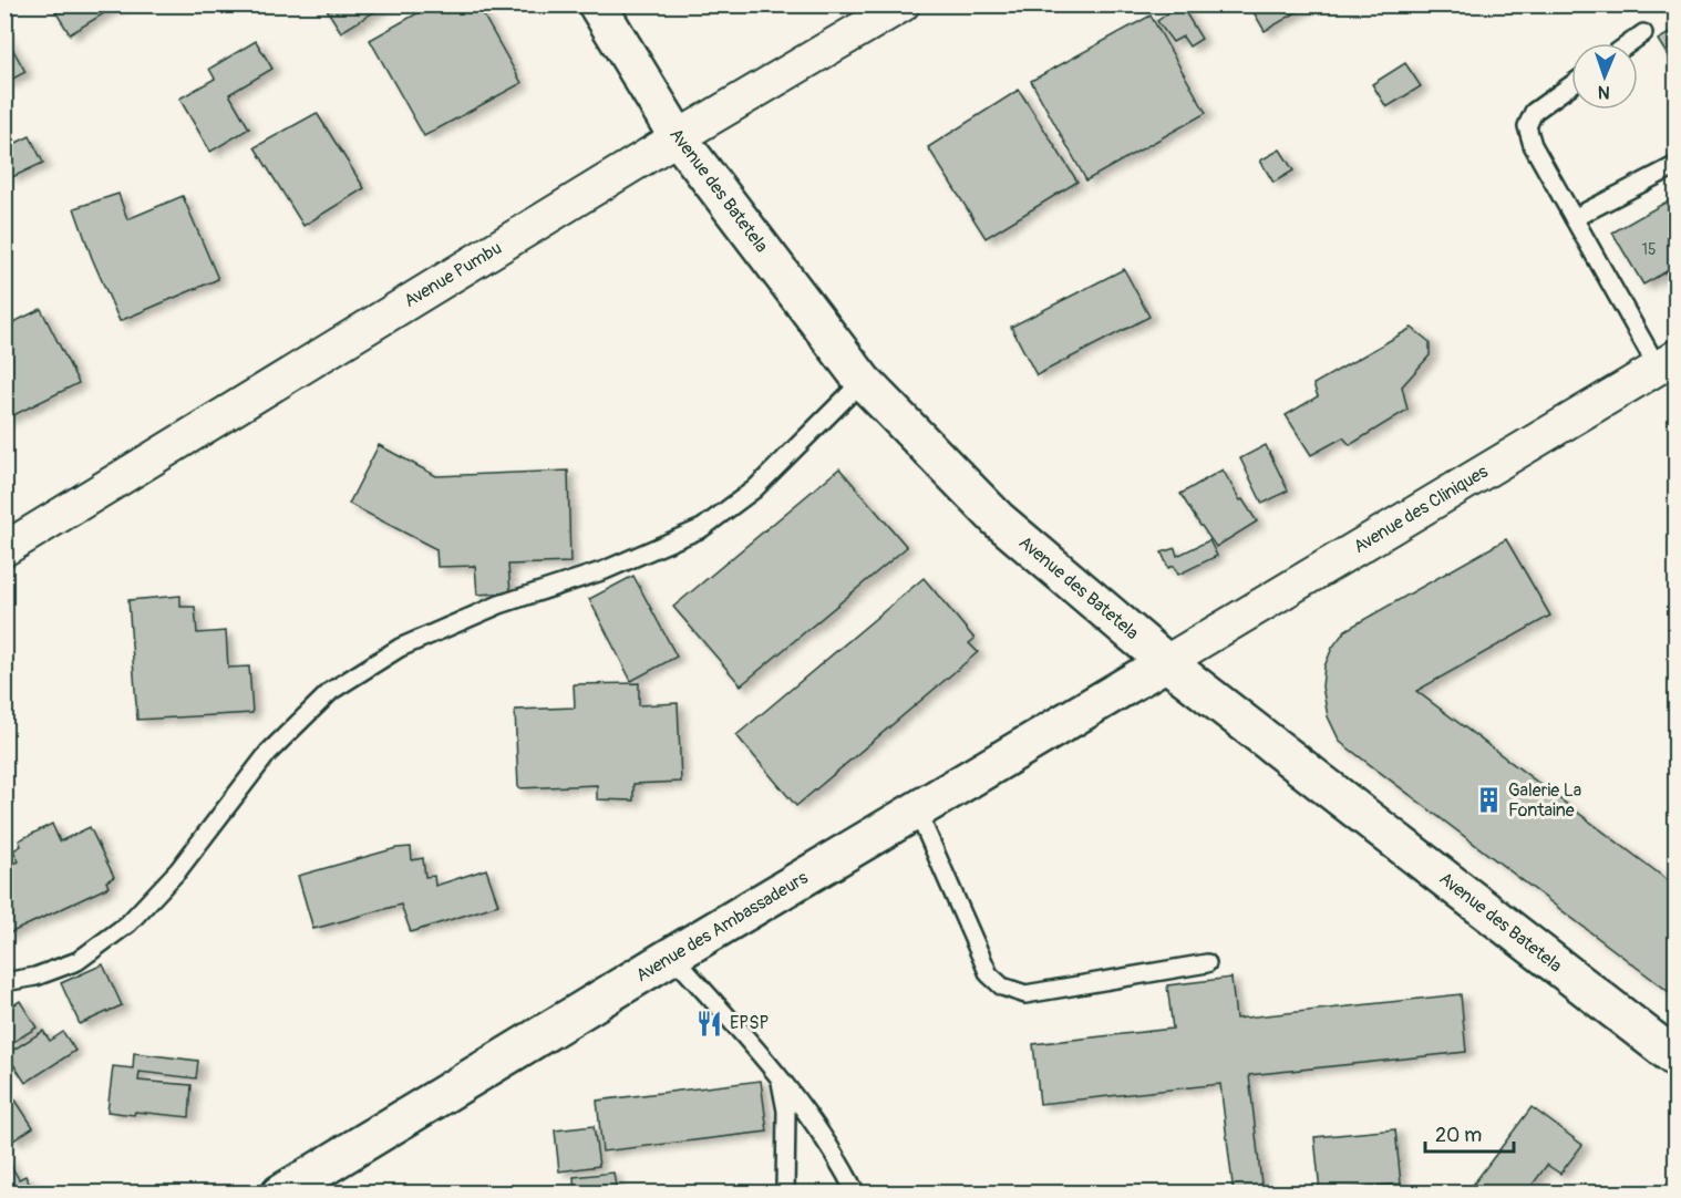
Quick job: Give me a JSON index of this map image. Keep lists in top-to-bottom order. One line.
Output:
{"streets":{"street":["Avenue des Batetela","Avenue Pumbu","Avenue des Cliniques","Avenue des Ambassadeurs"]},"crossings":[["Avenue des Batetela","Avenue Pumbu"],["Avenue des Batetela","Avenue des Cliniques"],["Avenue des Batetela","Avenue des Ambassadeurs"],["Avenue des Cliniques","Avenue des Ambassadeurs"]],"places":{"building":["Galerie La Fontaine"],"restaurant":["EPSP"]},"house_numbers":["15"],"scale_bar":"20 m","north":"bottom"}
